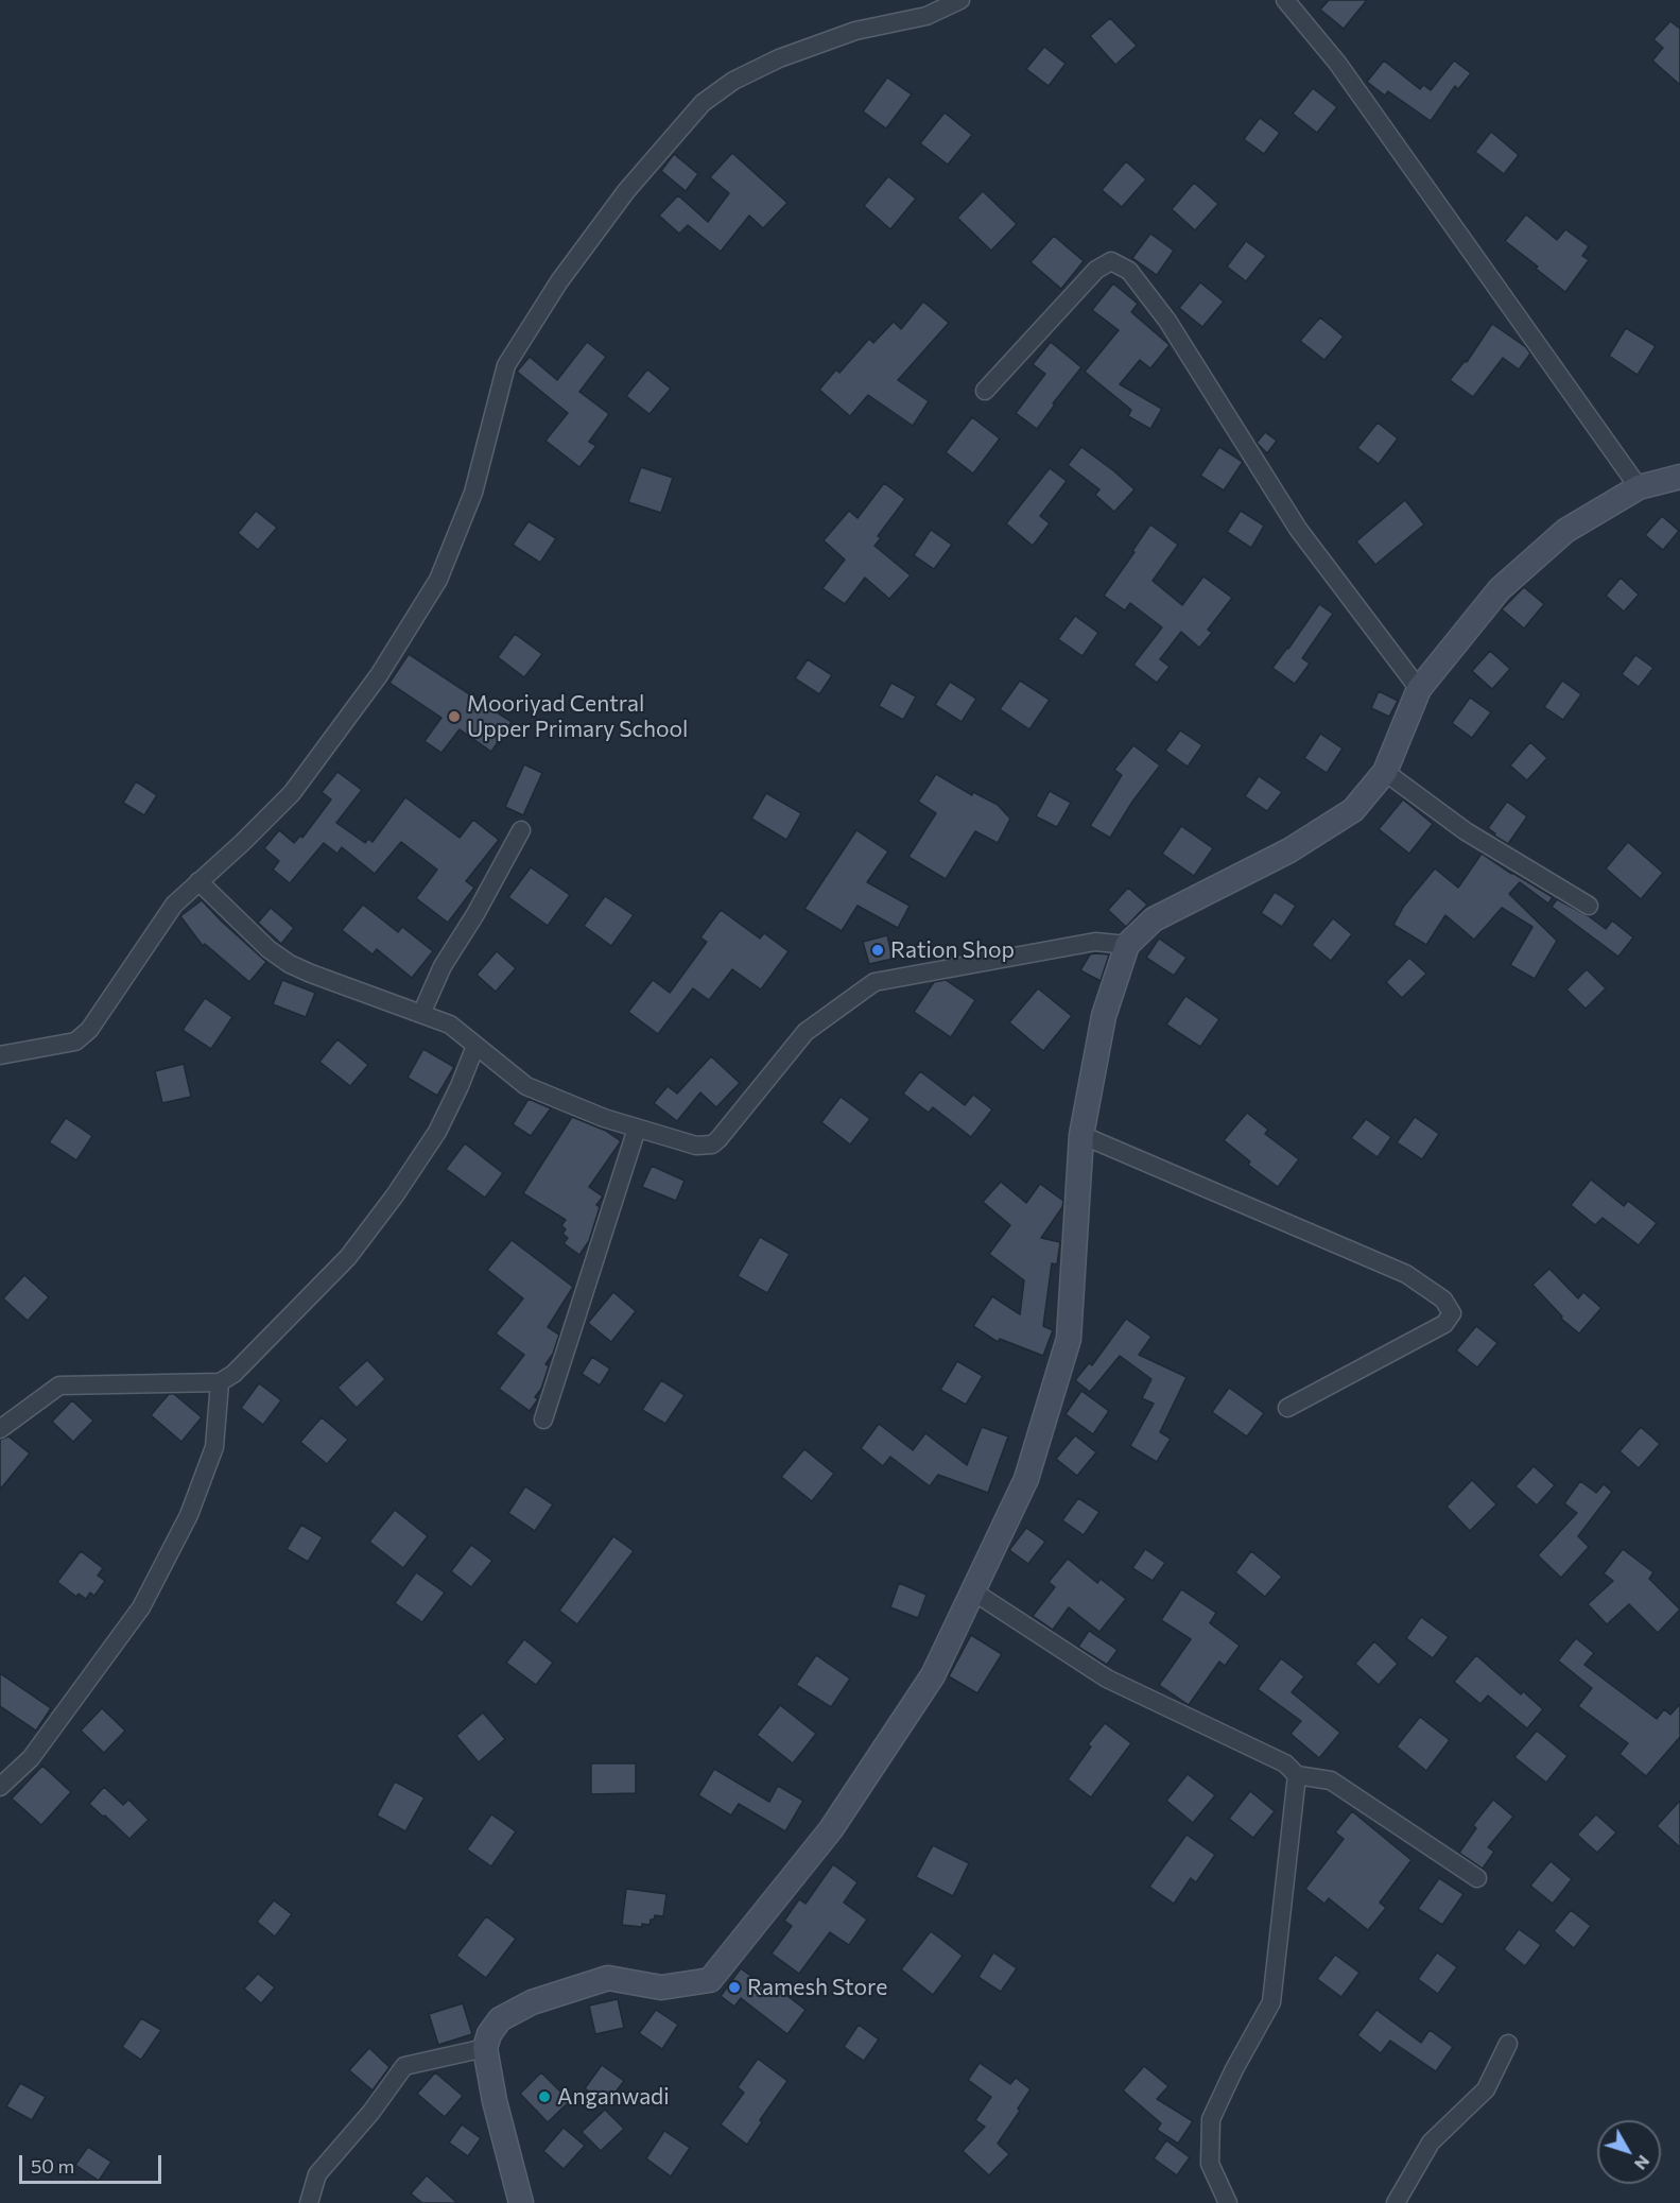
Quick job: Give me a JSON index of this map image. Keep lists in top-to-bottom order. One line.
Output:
{"places":["Mooriyad Central Upper Primary School","Ration Shop","Ramesh Store","Anganwadi"],"scale_bar":"50 m","north":"bottom right"}
